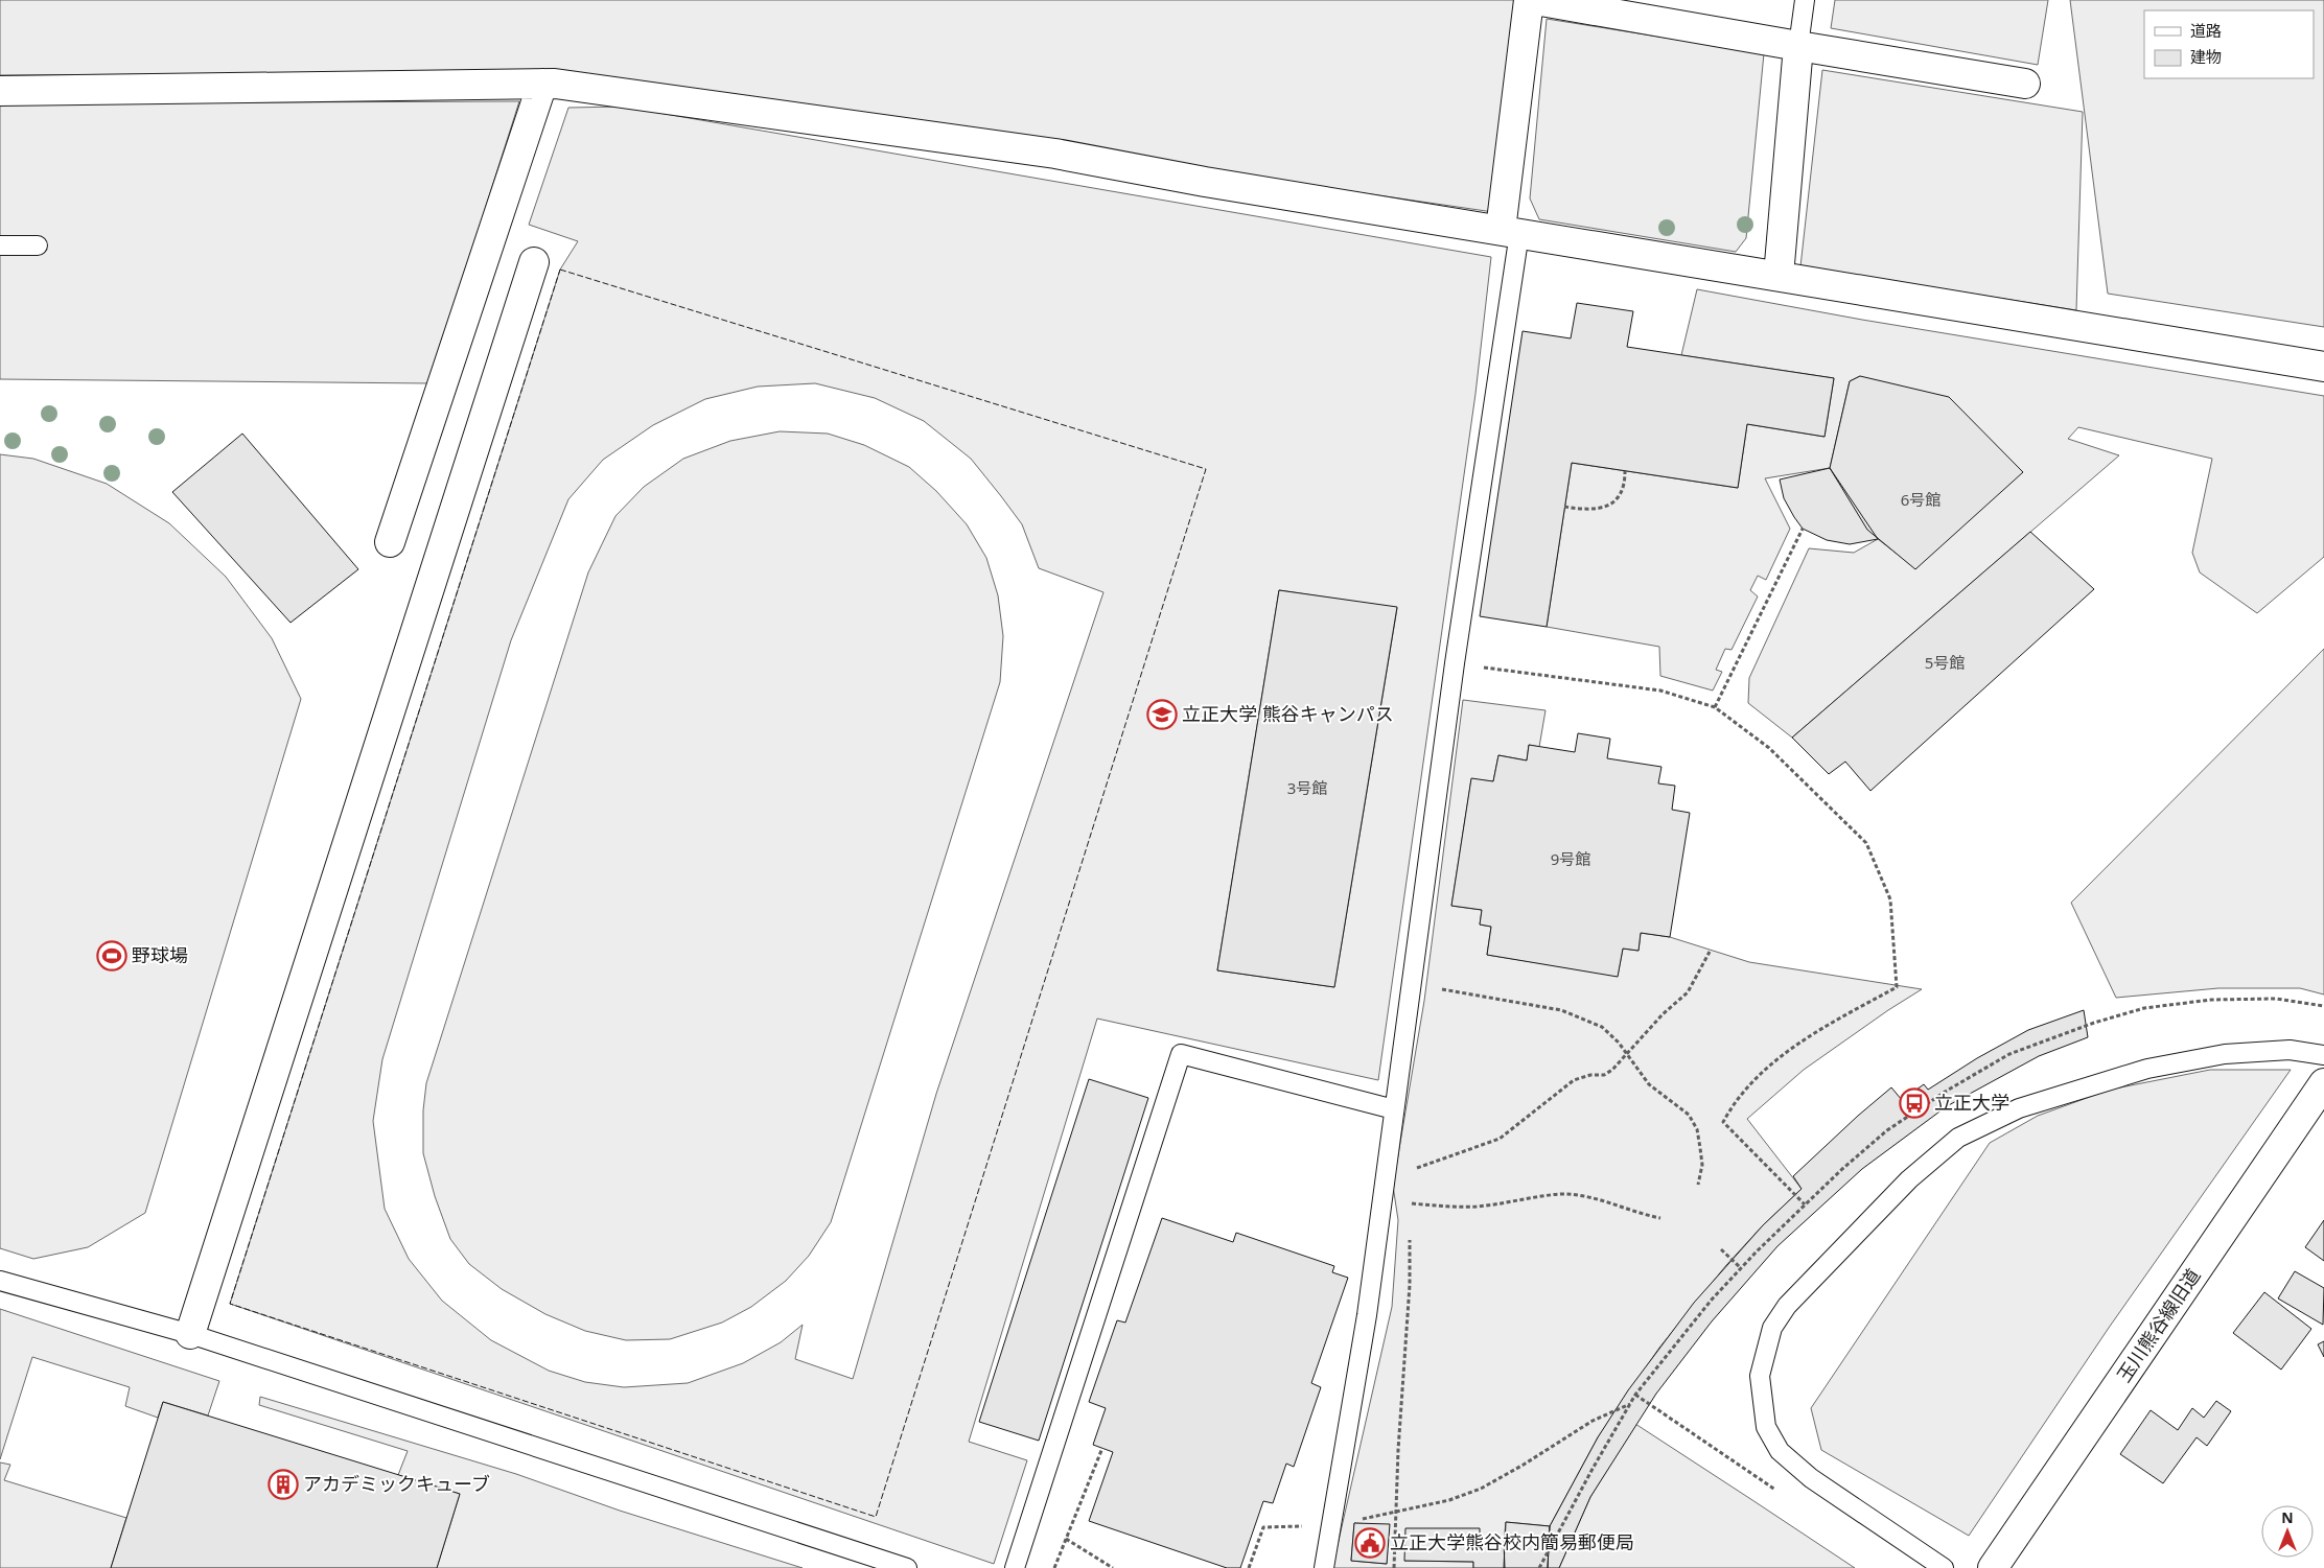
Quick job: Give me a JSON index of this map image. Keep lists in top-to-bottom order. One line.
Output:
{"streets":{"street":["玉川熊谷線旧道"]},"places":{"school or university":["立正大学 熊谷キャンパス"],"sports":["野球場"],"bus stop":["立正大学"],"building":["アカデミックキューブ"],"public building":["立正大学熊谷校内簡易郵便局"]},"house_numbers":["6号館","5号館","3号館","9号館"],"legend":["道路","建物"],"north":"top"}
